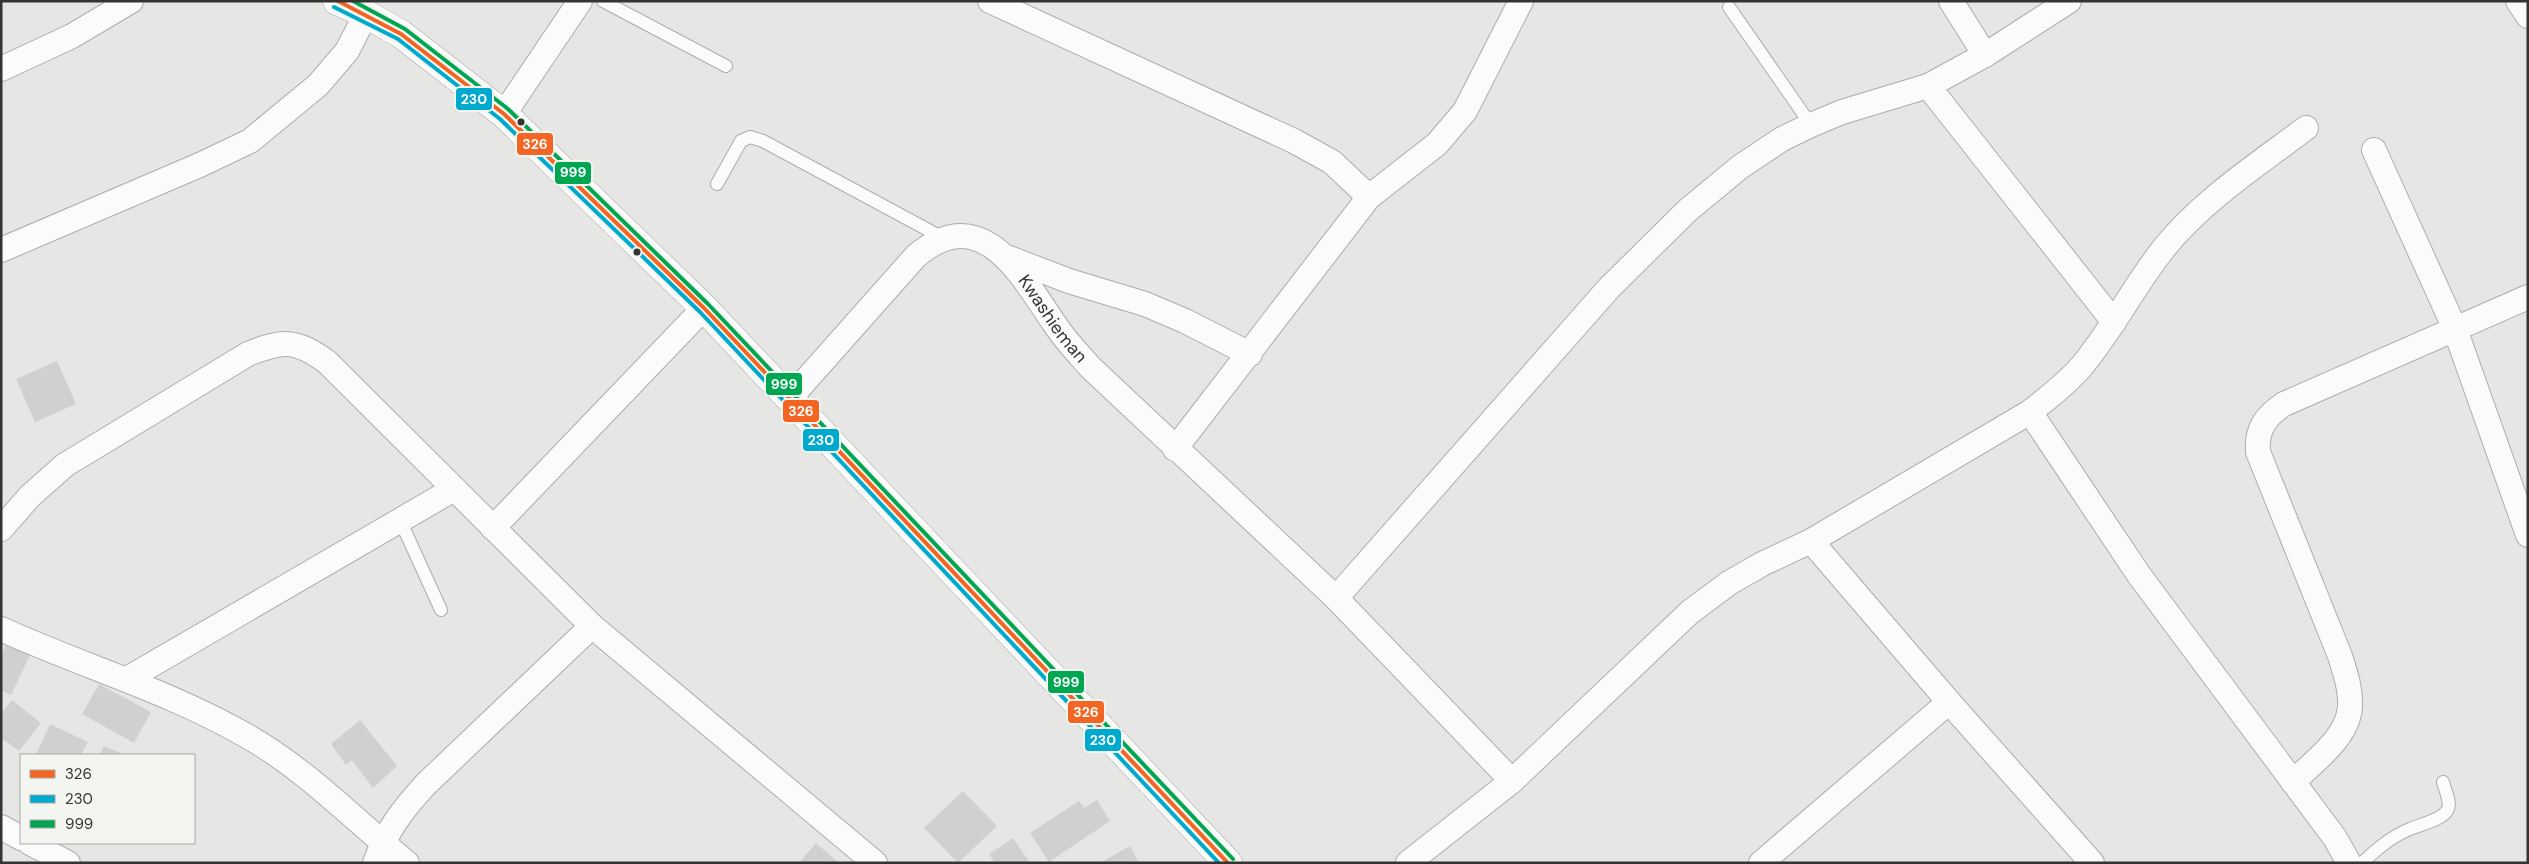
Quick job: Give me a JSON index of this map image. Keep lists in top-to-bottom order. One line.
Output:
{"streets":{"street":["Kwashieman"]},"lines":["transit line 326","transit line 999","transit line 230"],"legend":["326","230","999"]}
